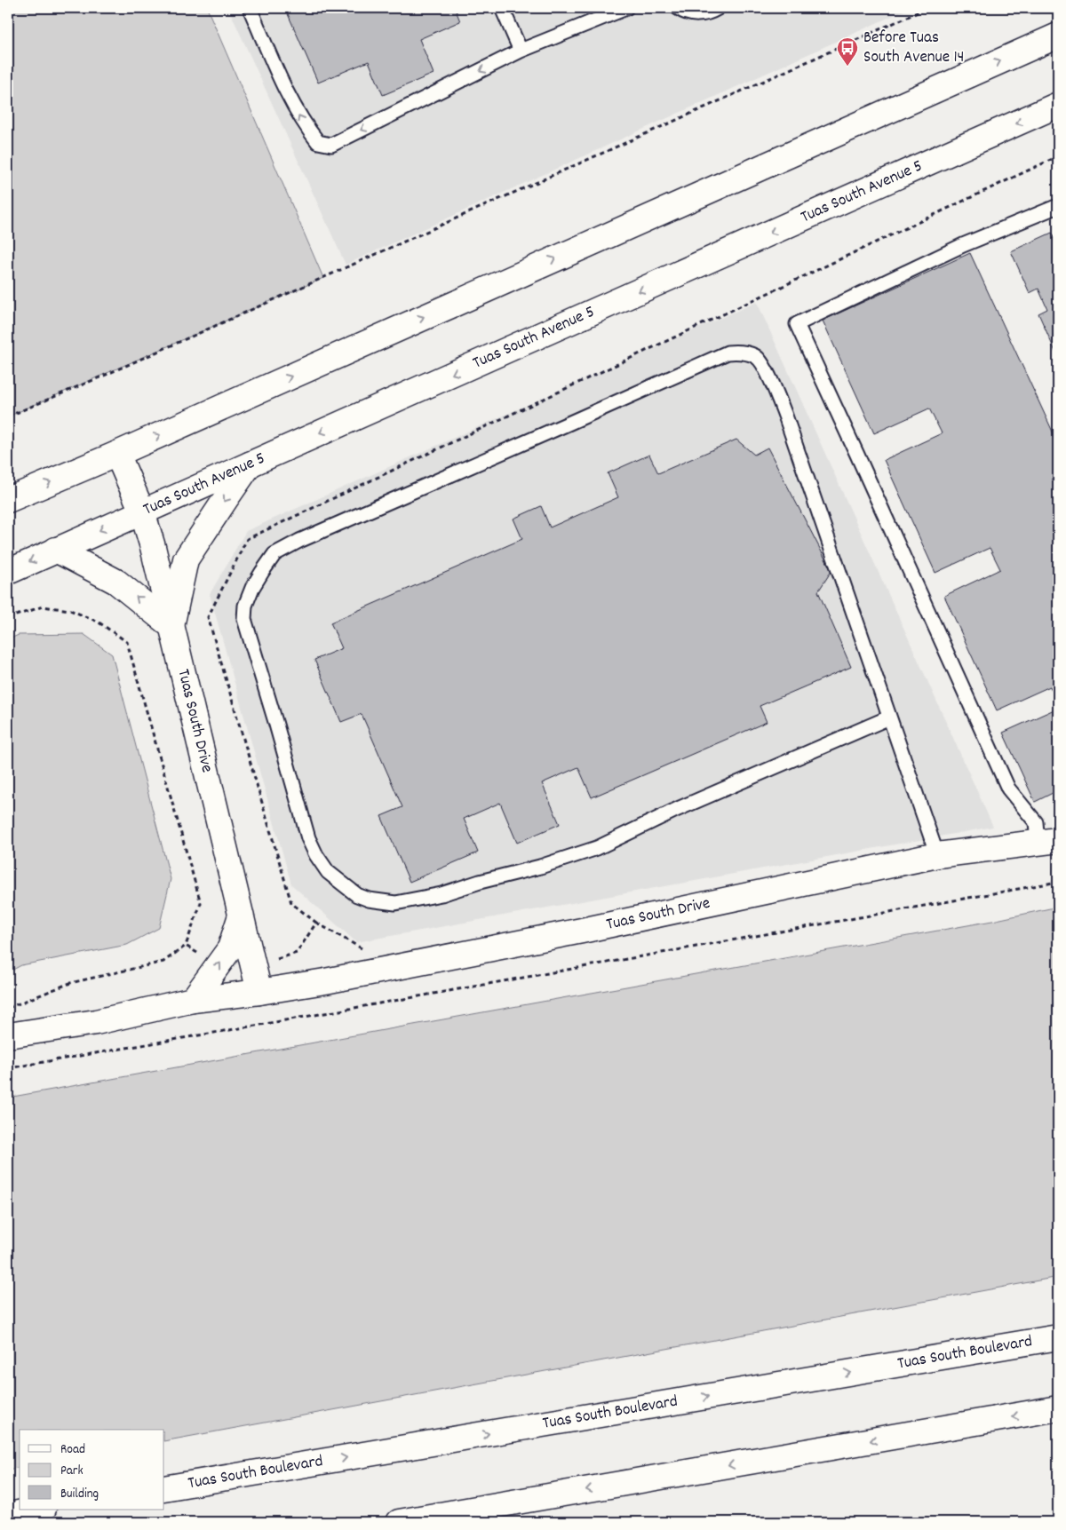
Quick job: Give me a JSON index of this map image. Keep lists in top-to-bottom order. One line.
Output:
{"streets":{"main road":["Tuas South Avenue 5","Tuas South Drive","Tuas South Boulevard"]},"crossings":[["Tuas South Avenue 5","Tuas South Drive"]],"places":{"bus stop":["Before Tuas South Avenue 14"]},"legend":["Road","Park","Building"]}
